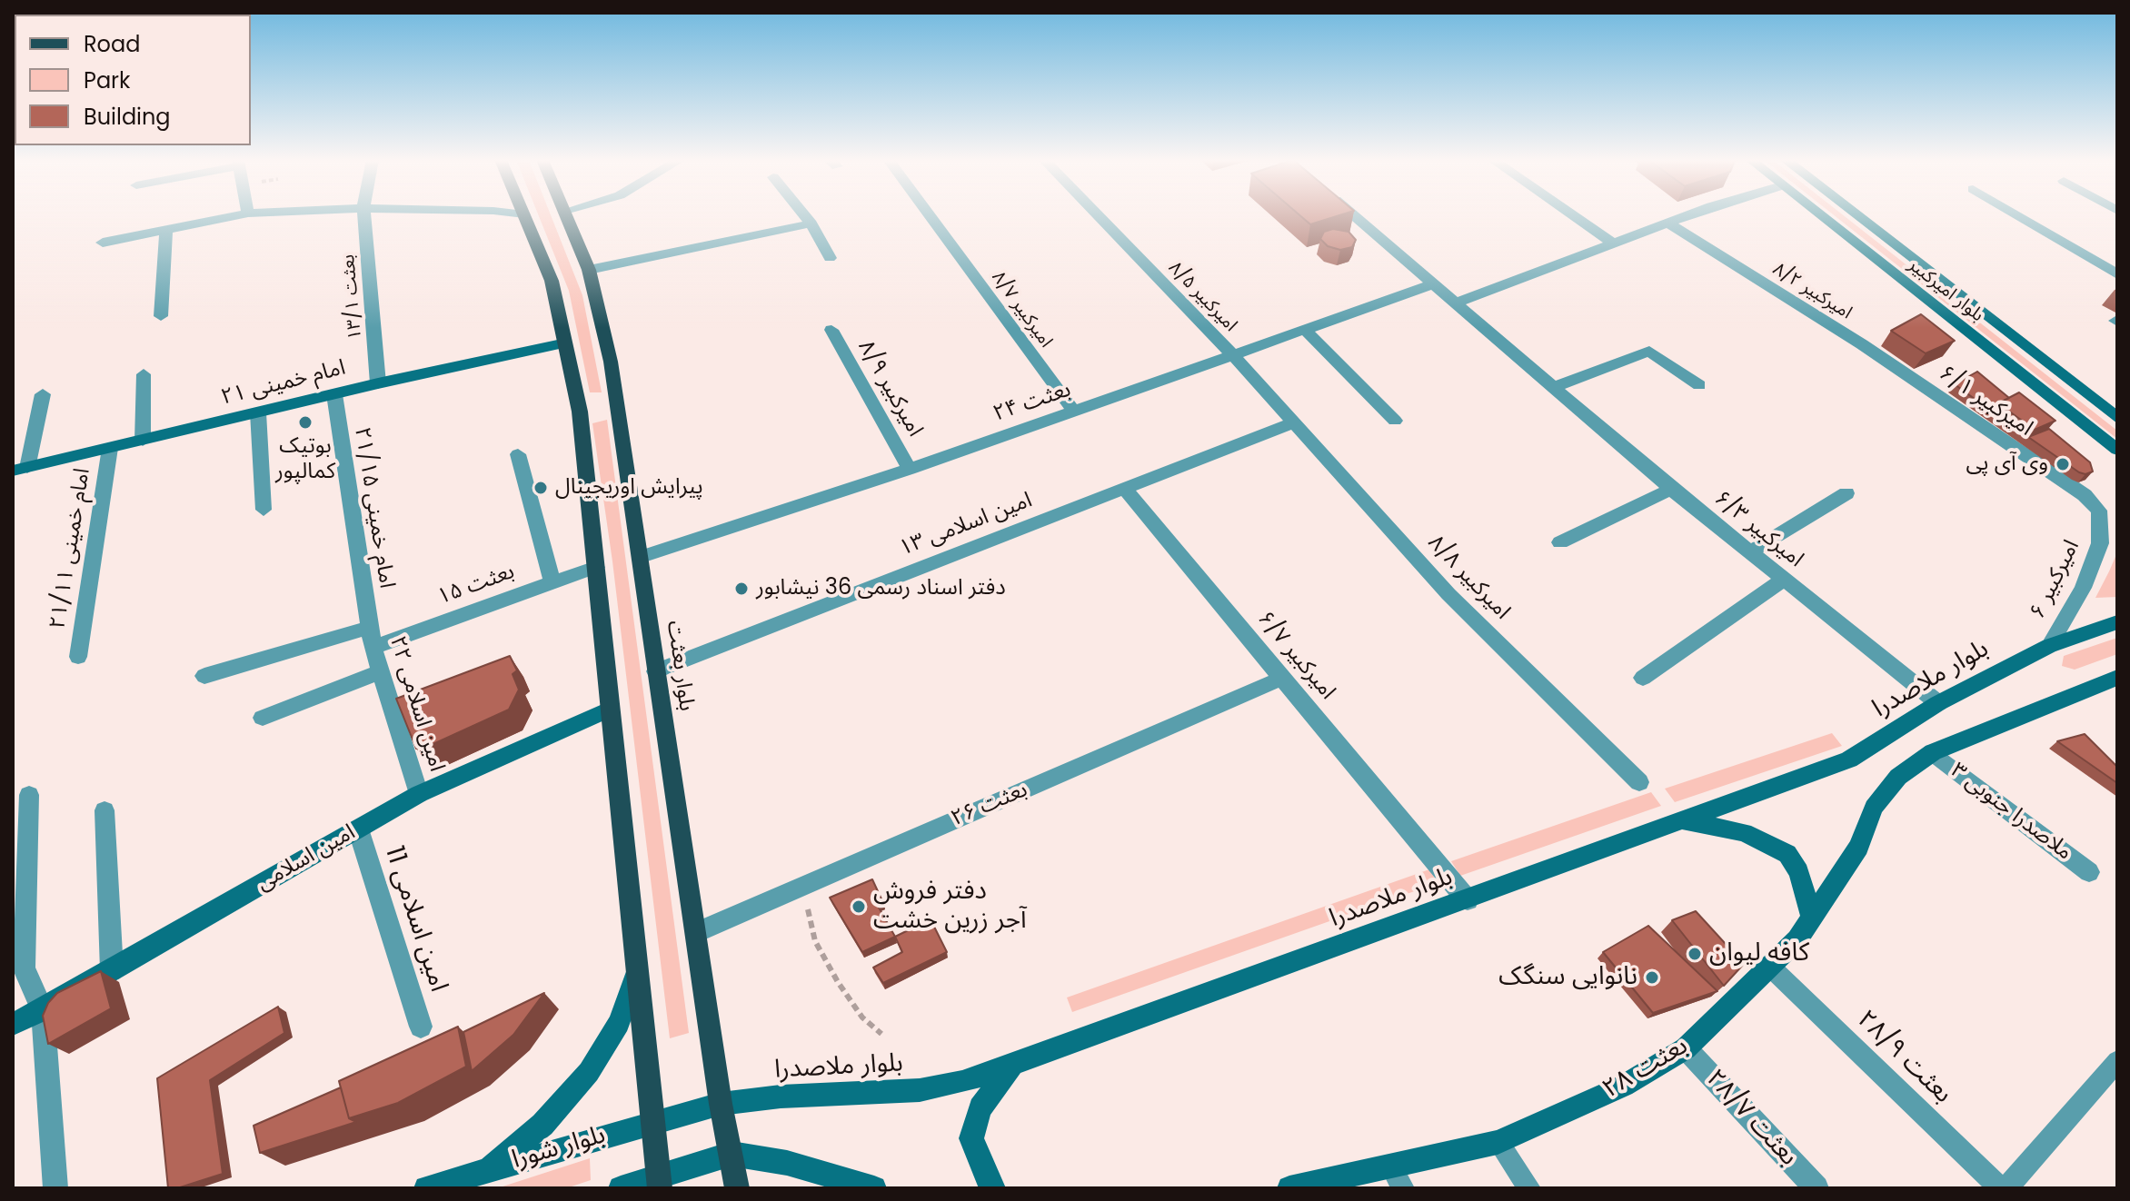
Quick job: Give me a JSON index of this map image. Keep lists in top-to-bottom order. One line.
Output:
{"streets":{"main road":["بلوار امیرکبیر","امام خمینی ۲۱","بلوار بعثت","بلوار ملاصدرا","امین اسلامی","بعثت ۲۸","بلوار شورا"],"street":["امیرکبیر ۸/۲","بعثت ۱۳/۱","امیرکبیر ۸/۵","امیرکبیر ۸/۷","امیرکبیر ۸/۹","امیرکبیر ۶/۱","بعثت ۲۴","امام خمینی ۲۱/۱۵","امین اسلامی ۱۳","امیرکبیر ۶/۳","امام خمینی ۲۱/۱۱","امیرکبیر ۸/۸","امیرکبیر ۶","بعثت ۱۵","امیرکبیر ۶/۷","امین اسلامی ۲۲","بعثت ۲۶","ملاصدرا جنوبی ۳","امین اسلامی 11","بعثت ۲۸/۷"],"lane":["بعثت ۲۸/۹"]},"crossings":[["امیرکبیر ۸/۲","امیرکبیر ۶/۱"],["بعثت ۱۳/۱","امام خمینی ۲۱"],["امیرکبیر ۸/۵","بعثت ۲۴"],["امیرکبیر ۸/۵","امیرکبیر ۸/۸"],["امیرکبیر ۸/۷","بعثت ۲۴"],["امام خمینی ۲۱","امام خمینی ۲۱/۱۵"],["امام خمینی ۲۱","امام خمینی ۲۱/۱۱"],["امیرکبیر ۸/۹","بعثت ۲۴"],["امیرکبیر ۶/۱","امیرکبیر ۶"],["بعثت ۲۴","امیرکبیر ۶/۳"],["بعثت ۲۴","امیرکبیر ۸/۸"],["بعثت ۲۴","بلوار بعثت"],["امام خمینی ۲۱/۱۵","بعثت ۱۵"],["امام خمینی ۲۱/۱۵","امین اسلامی ۲۲"],["امین اسلامی ۱۳","امیرکبیر ۸/۸"],["امین اسلامی ۱۳","امیرکبیر ۶/۷"],["امین اسلامی ۱۳","بلوار بعثت"],["امیرکبیر ۶/۳","بلوار ملاصدرا"],["امیرکبیر ۶","بلوار ملاصدرا"],["بعثت ۱۵","امین اسلامی ۲۲"],["امیرکبیر ۶/۷","بلوار ملاصدرا"],["امیرکبیر ۶/۷","بعثت ۲۶"],["بلوار بعثت","بلوار ملاصدرا"],["بلوار بعثت","بعثت ۲۶"],["بلوار ملاصدرا","بلوار شورا"],["امین اسلامی ۲۲","امین اسلامی"],["ملاصدرا جنوبی ۳","بعثت ۲۸"],["امین اسلامی","امین اسلامی 11"],["بعثت ۲۸/۹","بعثت ۲۸"],["بعثت ۲۸","بعثت ۲۸/۷"]],"places":["بوتیک کمالپور","وی آی پی","پیرایش اوریجینال","دفتر اسناد رسمی 36 نیشابور","دفتر فروش آجر زرین خشت","کافه لیوان","نانوایی سنگک"],"legend":["Road","Park","Building"]}
